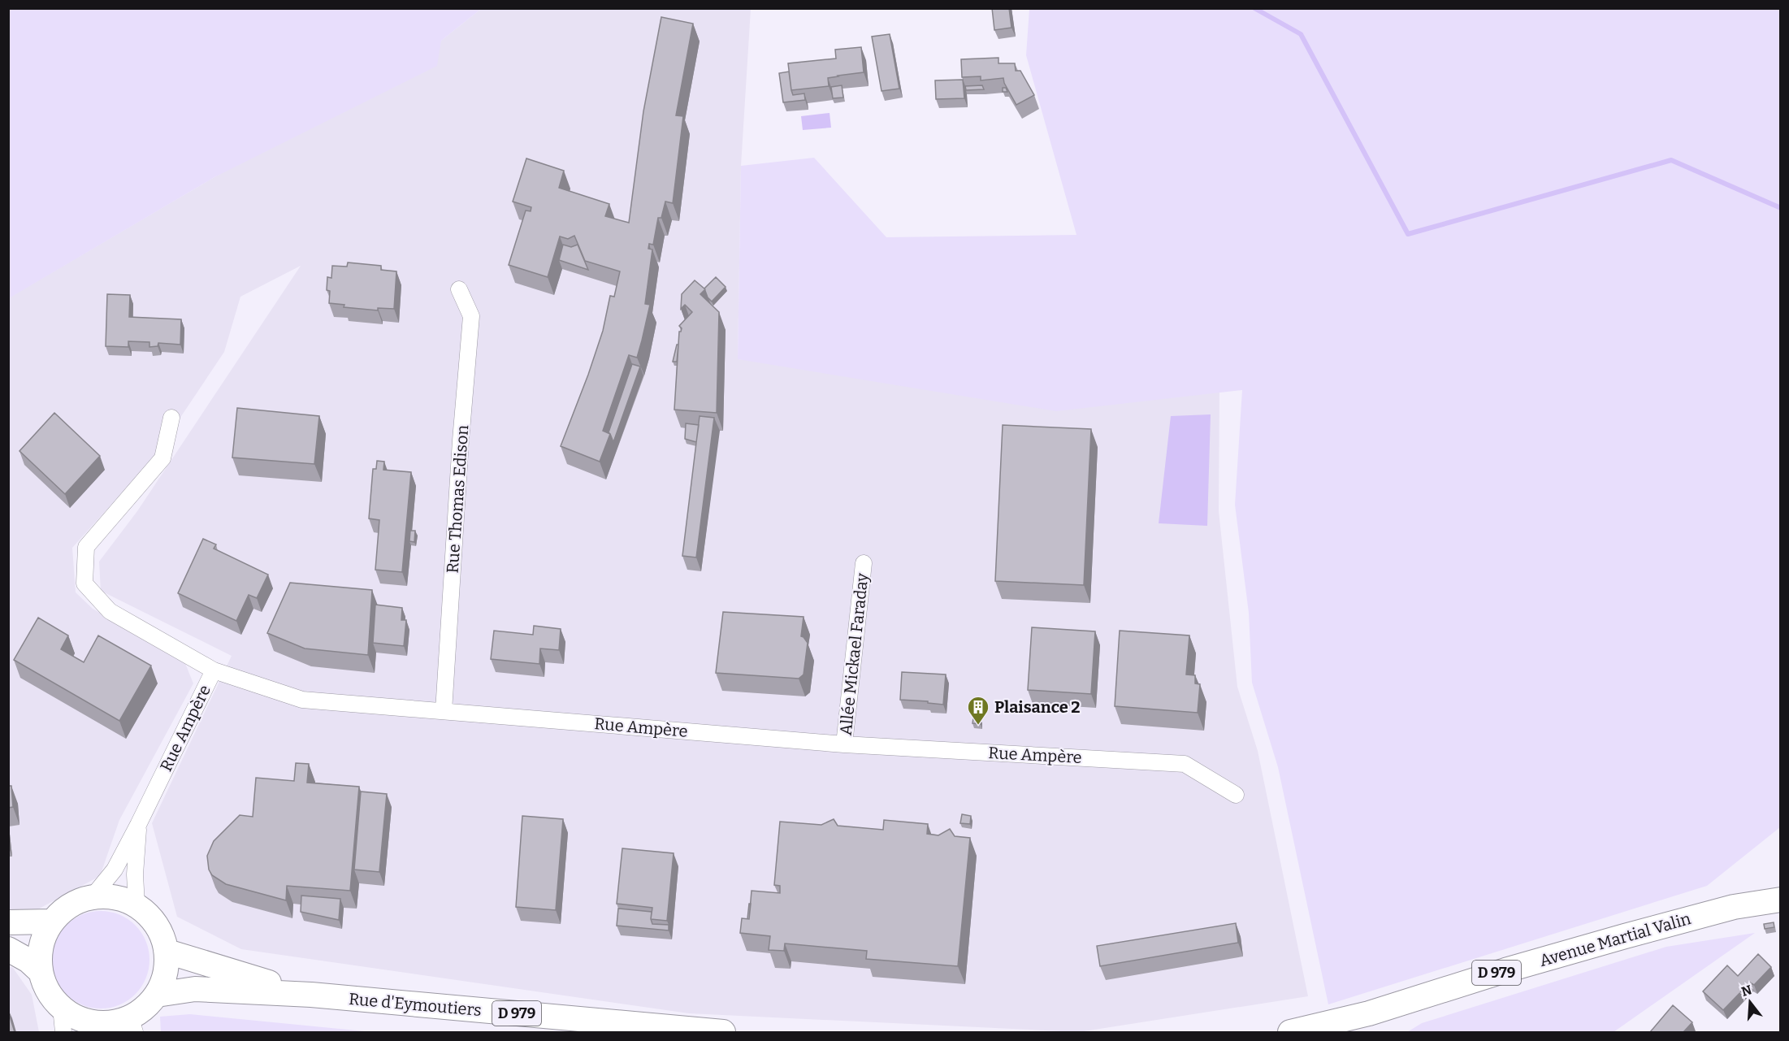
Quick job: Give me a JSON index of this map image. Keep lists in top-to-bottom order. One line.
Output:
{"streets":{"main road":["Avenue Martial Valin","D 979","Rue d'Eymoutiers"],"street":["Rue Thomas Edison","Allée Mickael Faraday","Rue Ampère"]},"crossings":[["Rue Thomas Edison","Rue Ampère"],["Allée Mickael Faraday","Rue Ampère"],["Rue Ampère","D 979"],["Avenue Martial Valin","D 979"],["D 979","Rue d'Eymoutiers"]],"places":{"building":["Plaisance 2"]},"north":"top"}
